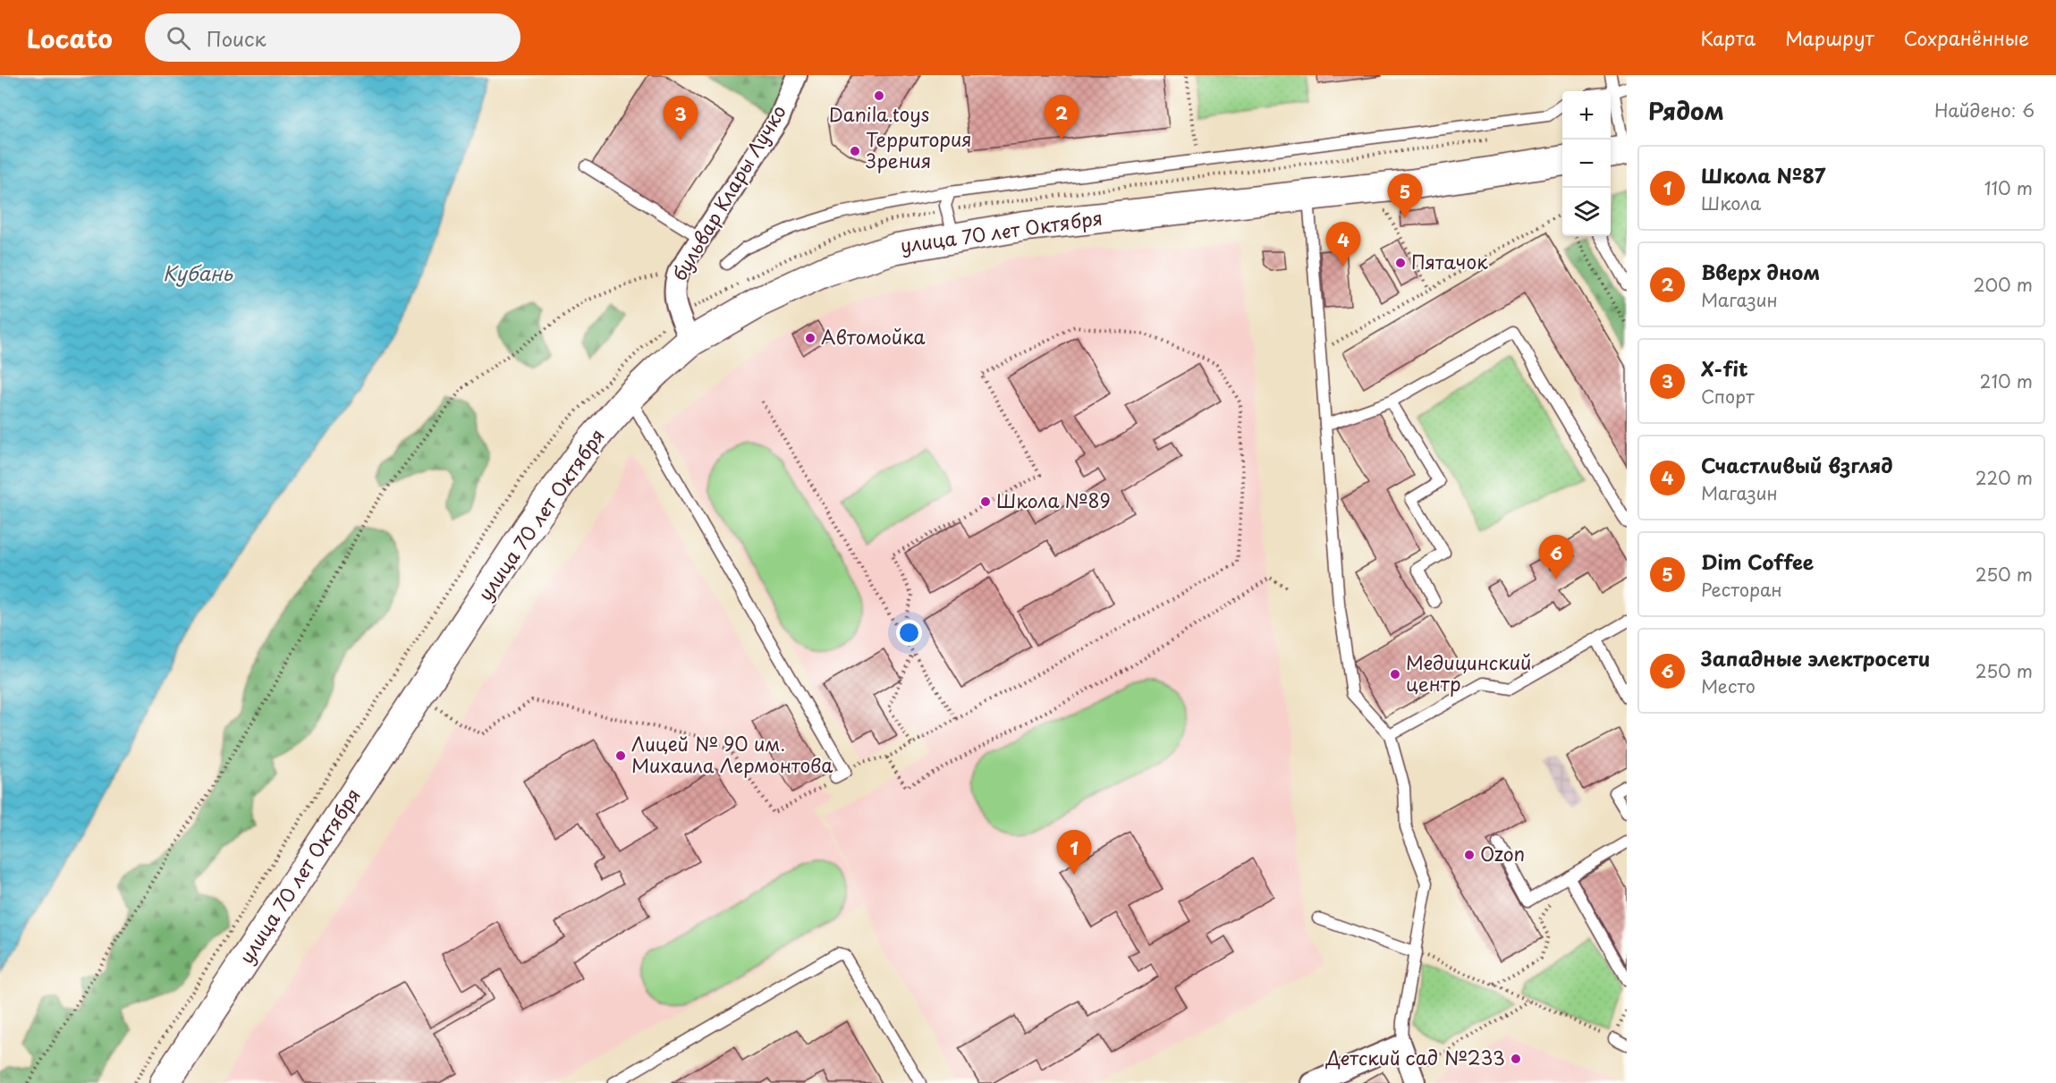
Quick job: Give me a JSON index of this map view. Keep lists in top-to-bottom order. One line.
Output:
{"streets":{"main road":["улица 70 лет Октября"],"street":["бульвар Клары Лучко"]},"crossings":[["бульвар Клары Лучко","улица 70 лет Октября"]],"water":["Кубань"],"places":["Danila.toys","Территория Зрения","Пятачок","Автомойка","Школа №89","Медицинский центр","Лицей № 90 им. Михаила Лермонтова","Ozon","Детский сад №233"],"page":{"header":"Locato","search":"Поиск","nav":["Карта","Маршрут","Сохранённые"],"heading":["Рядом","Найдено: 6"],"map_buttons":["+","−"],"pins":["2","3","5","4","6","1"],"list":[{"mark":"1","name":"Школа №87","note":"Школа","value":"110 m"},{"mark":"2","name":"Вверх дном","note":"Магазин","value":"200 m"},{"mark":"3","name":"X-fit","note":"Спорт","value":"210 m"},{"mark":"4","name":"Счастливый взгляд","note":"Магазин","value":"220 m"},{"mark":"5","name":"Dim Coffee","note":"Ресторан","value":"250 m"},{"mark":"6","name":"Западные электросети","note":"Место","value":"250 m"}]}}
